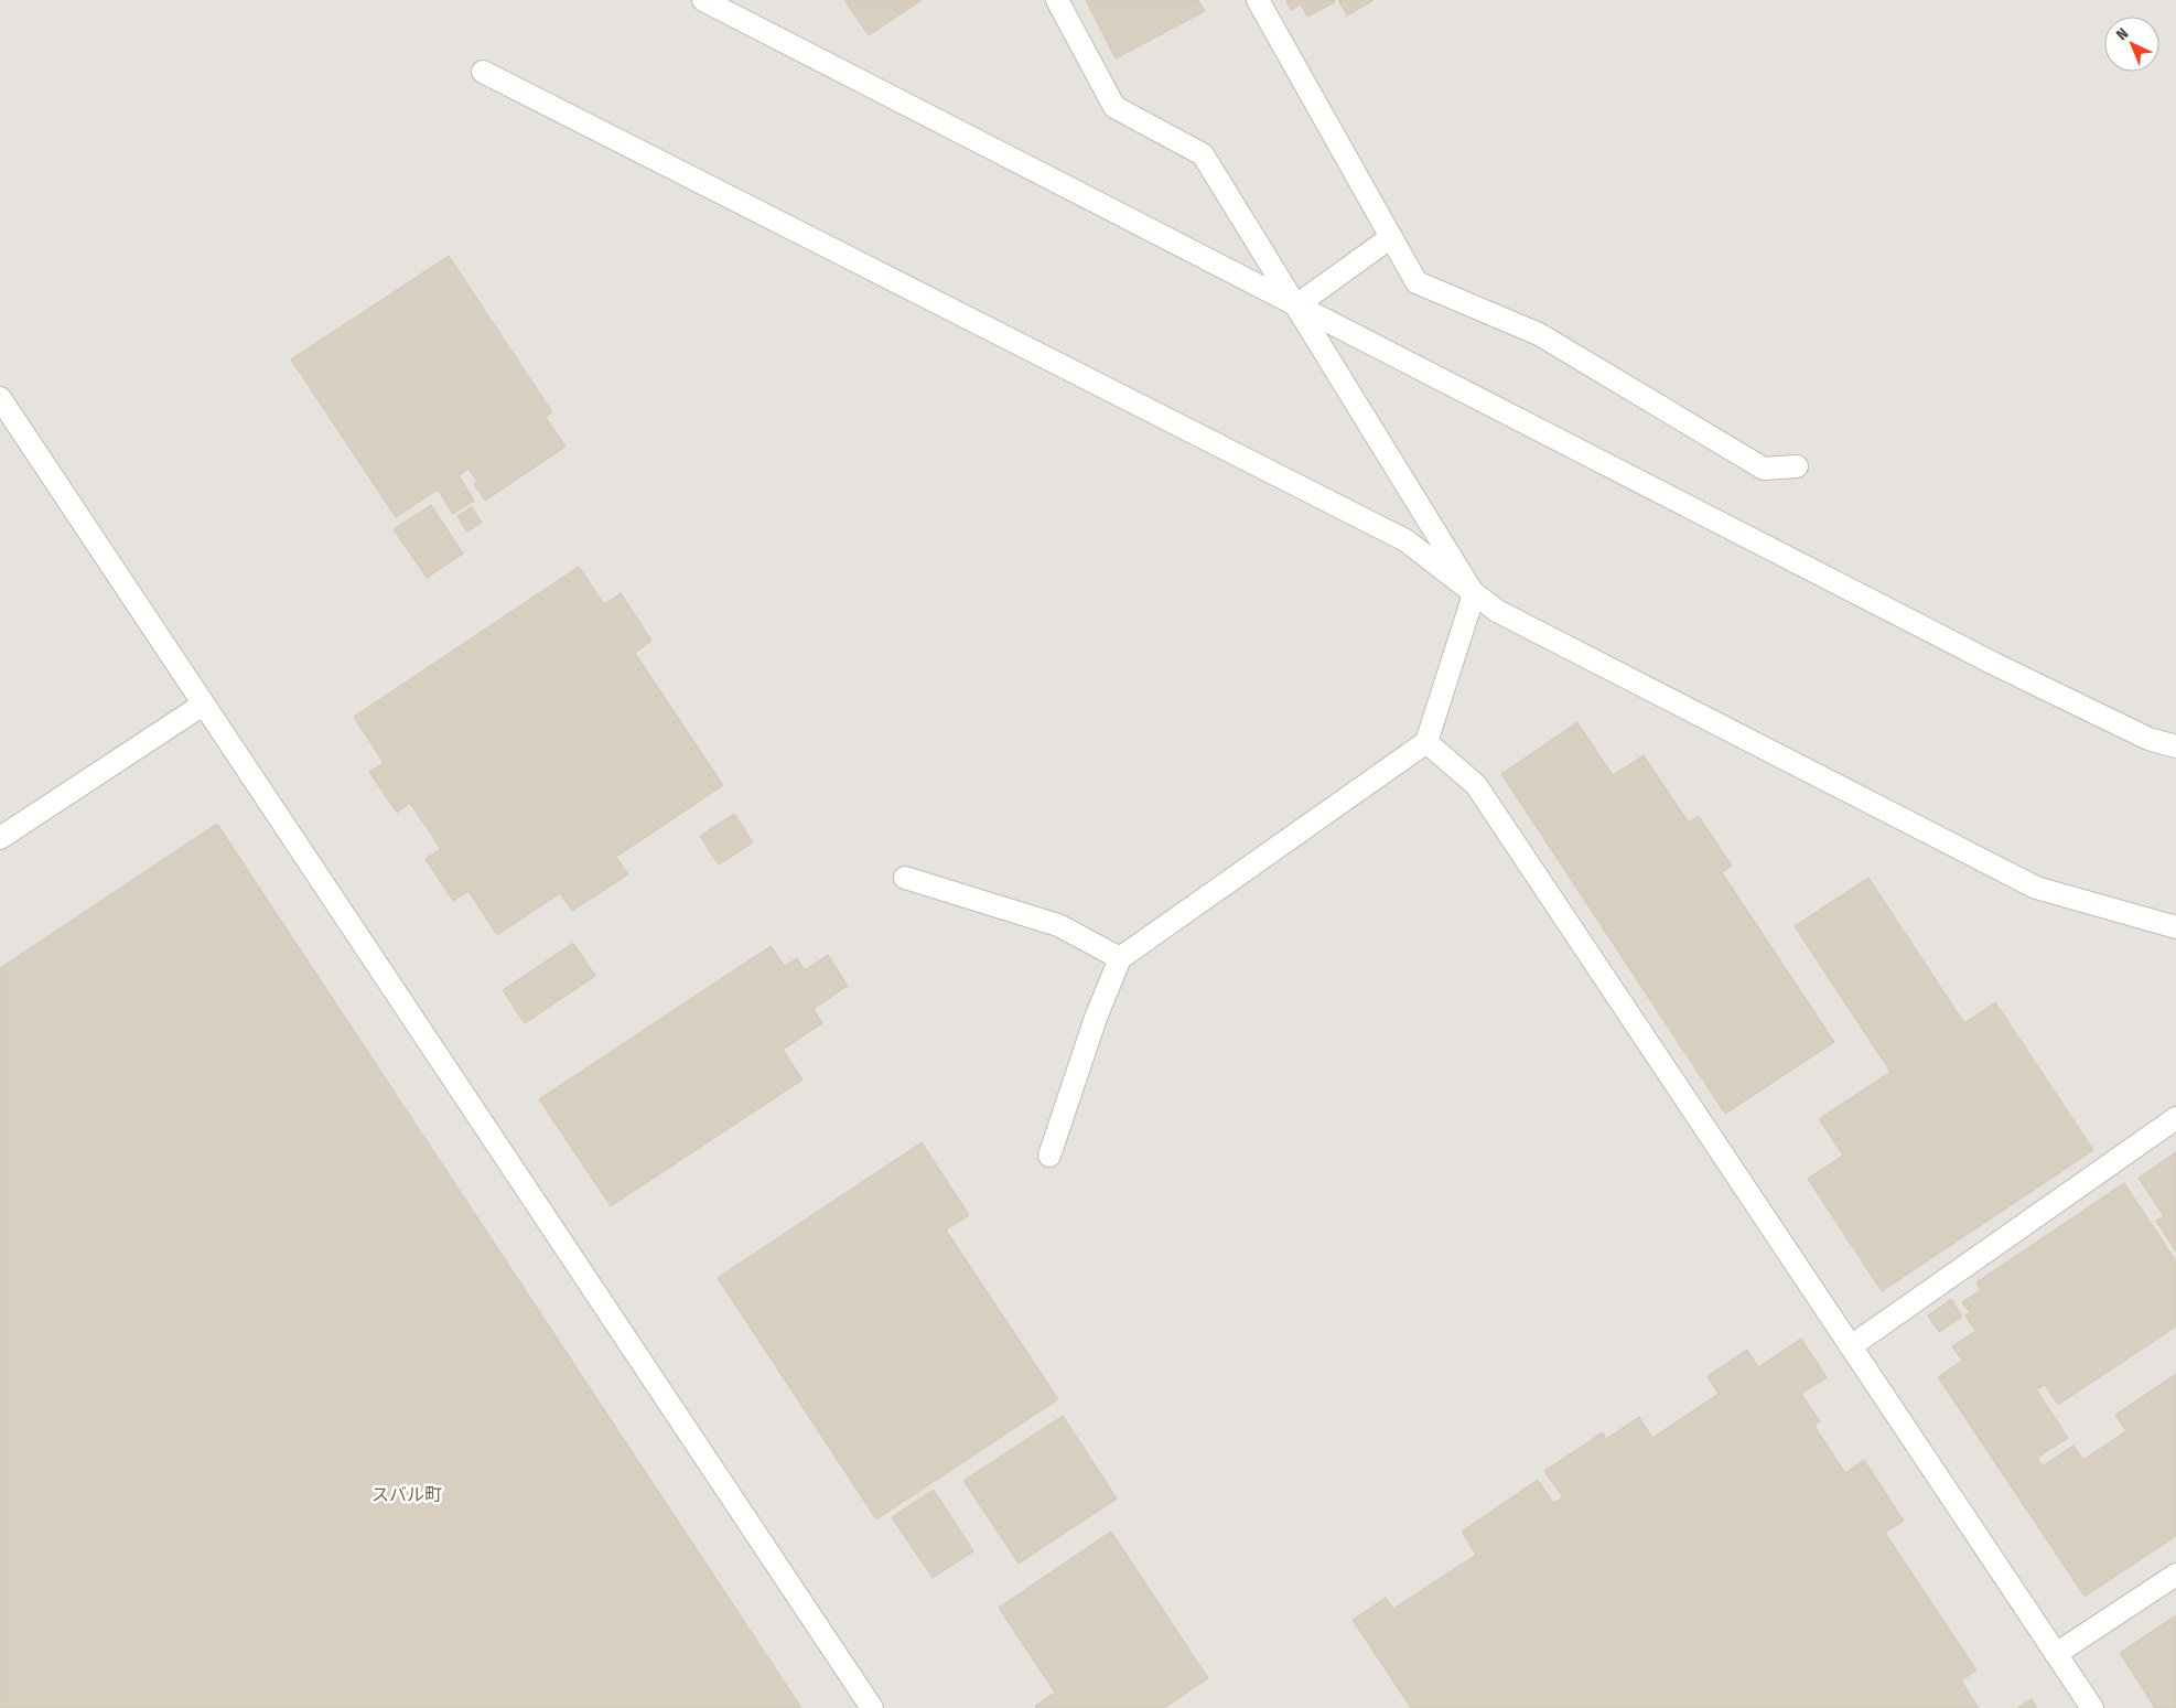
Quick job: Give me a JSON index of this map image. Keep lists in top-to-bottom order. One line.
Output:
{"districts":["スバル町"],"north":"top left"}
